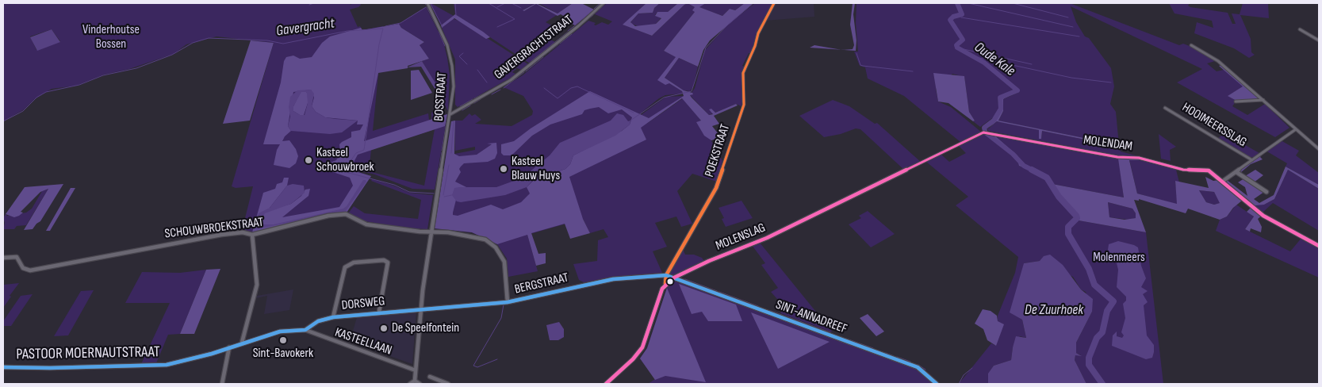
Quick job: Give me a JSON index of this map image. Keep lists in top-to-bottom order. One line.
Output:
{"streets":{"street":["GAVERGRACHTSTRAAT","BOSSTRAAT","HOOIMEERSSLAG","MOLENDAM","POEKSTRAAT","SCHOUWBROEKSTRAAT","MOLENSLAG","BERGSTRAAT","DORSWEG","SINT-ANNADREEF","KASTEELLAAN","PASTOOR MOERNAUTSTRAAT"]},"crossings":[["GAVERGRACHTSTRAAT","BOSSTRAAT"],["BOSSTRAAT","SCHOUWBROEKSTRAAT"],["BOSSTRAAT","BERGSTRAAT"],["BOSSTRAAT","DORSWEG"],["BOSSTRAAT","KASTEELLAAN"],["HOOIMEERSSLAG","MOLENDAM"],["MOLENDAM","MOLENSLAG"],["POEKSTRAAT","BERGSTRAAT"],["SCHOUWBROEKSTRAAT","BERGSTRAAT"],["MOLENSLAG","SINT-ANNADREEF"],["BERGSTRAAT","DORSWEG"],["DORSWEG","KASTEELLAAN"],["DORSWEG","PASTOOR MOERNAUTSTRAAT"]],"water":["Gavergracht","Oude Kale","De Zuurhoek"],"parks":["Vinderhoutse Bossen","Molenmeers"],"places":["Kasteel Schouwbroek","Kasteel Blauw Huys","De Speelfontein","Sint-Bavokerk"]}
